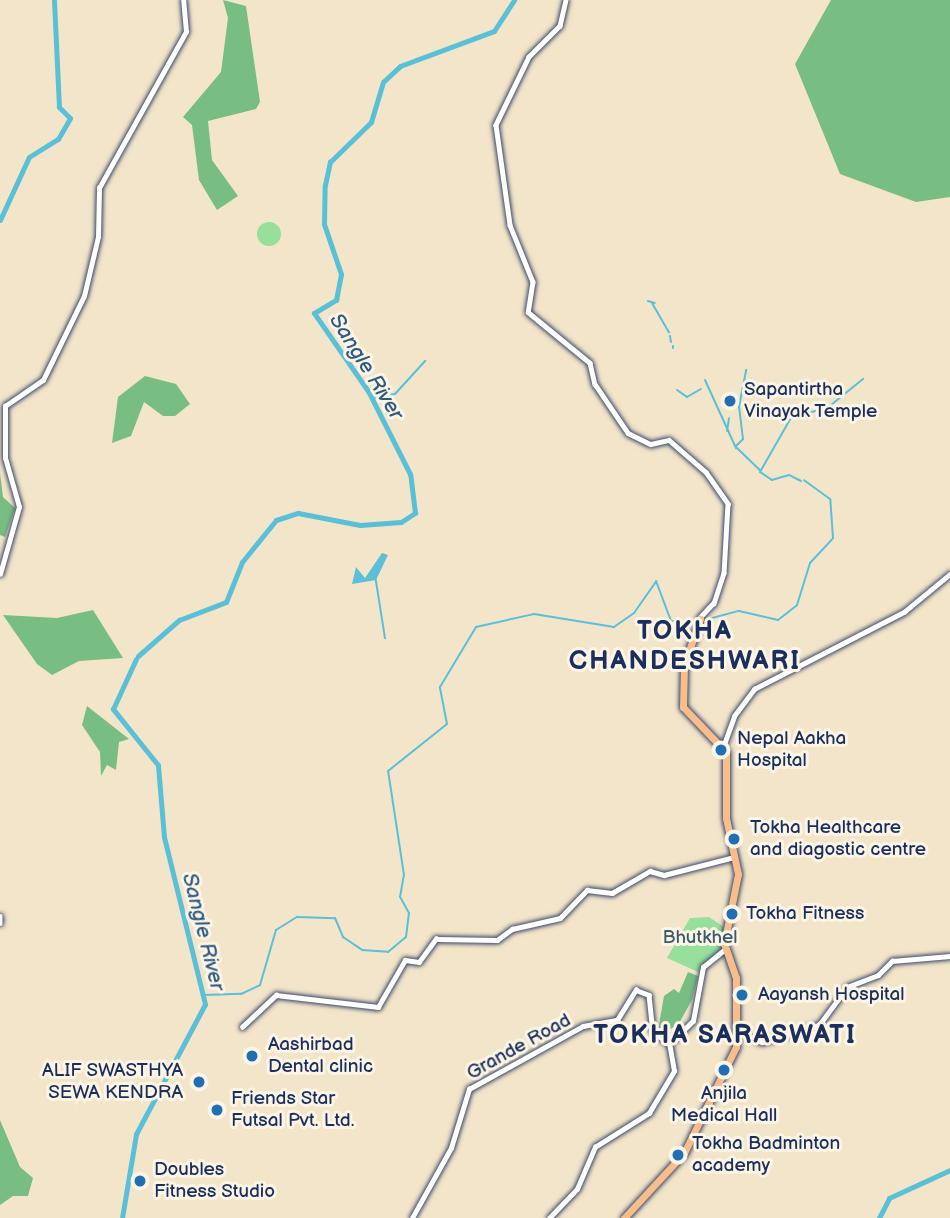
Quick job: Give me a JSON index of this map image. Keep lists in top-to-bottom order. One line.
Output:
{"streets":{"street":["Grande Road"]},"districts":["TOKHA CHANDESHWARI","TOKHA SARASWATI"],"water":["Sangle River"],"parks":["Bhutkhel"],"places":["Sapantirtha Vinayak Temple","Nepal Aakha Hospital","Tokha Healthcare and diagostic centre","Tokha Fitness","Aayansh Hospital","Aashirbad Dental clinic","Anjila Medical Hall","ALIF SWASTHYA SEWA KENDRA","Friends Star Futsal Pvt. Ltd.","Tokha Badminton academy","Doubles Fitness Studio"]}
